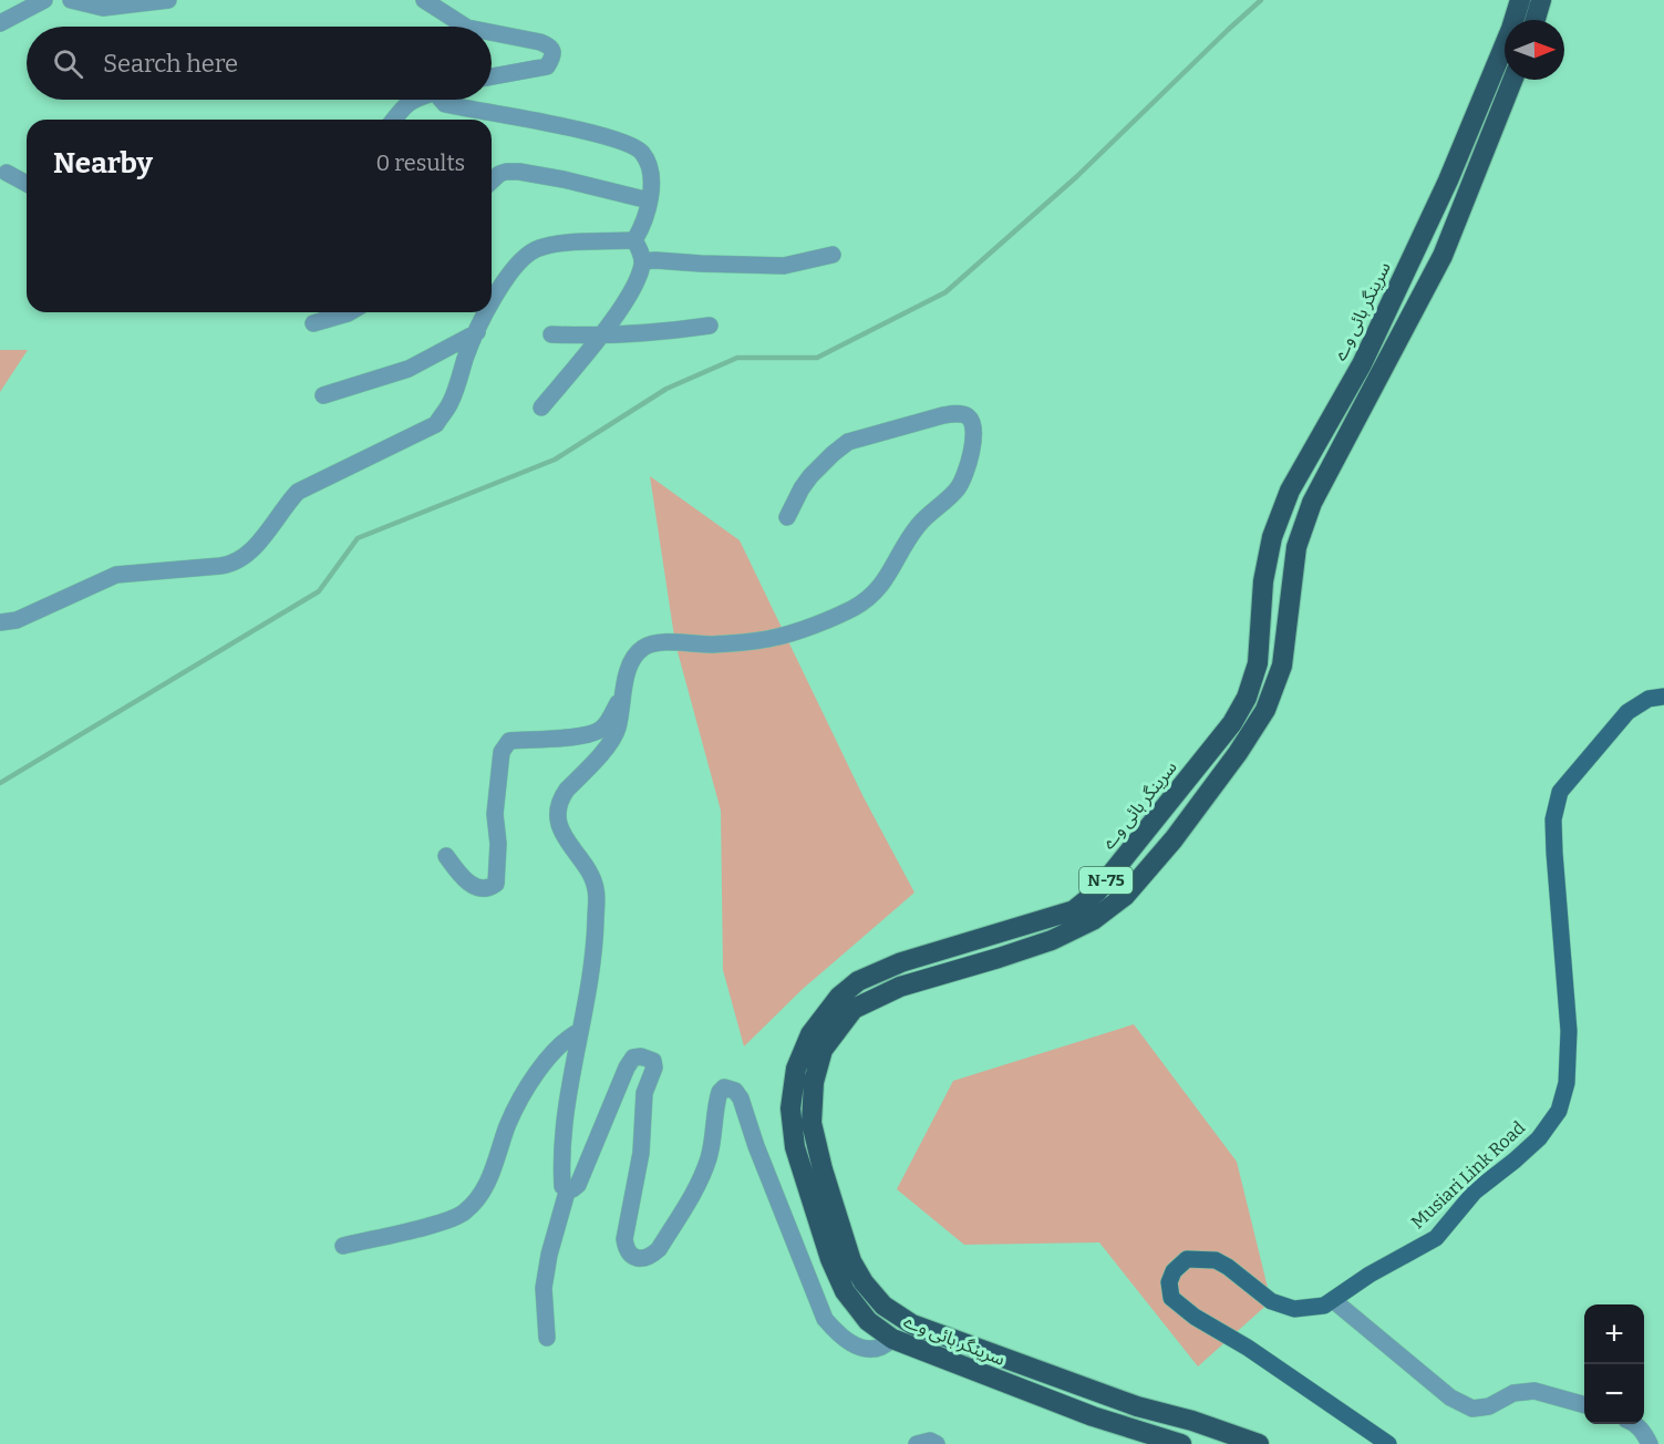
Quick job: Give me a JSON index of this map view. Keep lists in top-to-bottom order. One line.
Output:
{"streets":{"highway":["سرینگر ہائی وے","N-75"],"main road":["Musiari Link Road"]},"north":"right","page":{"search":"Search here","heading":["Nearby","0 results"],"map_buttons":["+","−"]}}
